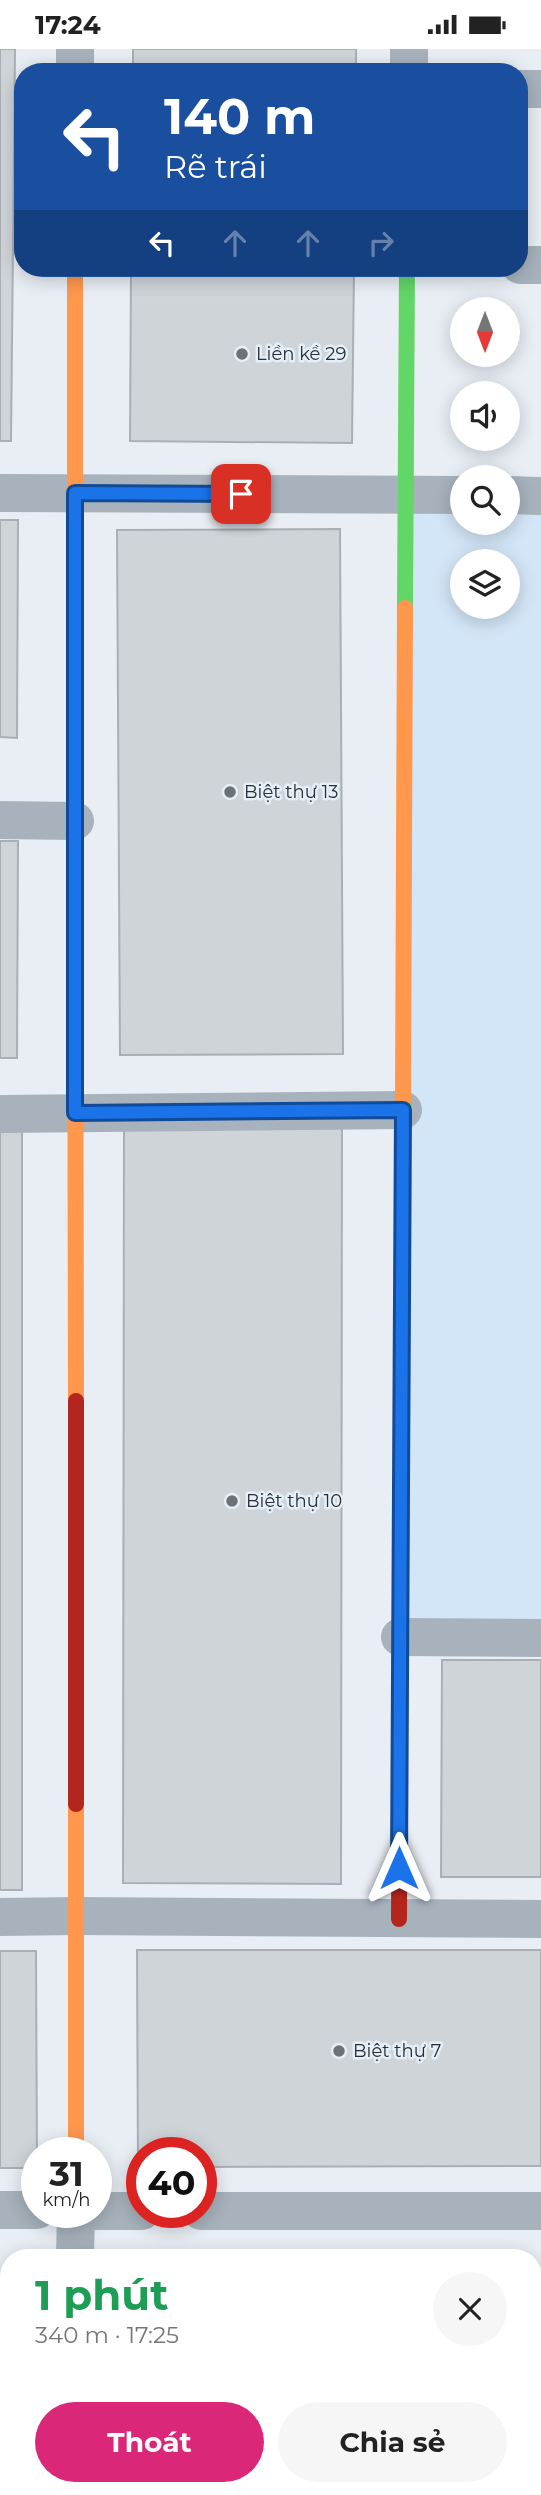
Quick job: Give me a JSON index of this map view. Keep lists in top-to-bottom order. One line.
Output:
{"places":["Liền kề 29","Biệt thự 13","Biệt thự 10","Biệt thự 7"],"north":"bottom","page":{"status":"17:24","turn":["140 m","Rẽ trái"],"speed":"31 km/h","limit":"40","heading":["1 phút","340 m · 17:25"],"buttons":["Thoát","Chia sẻ"]}}
